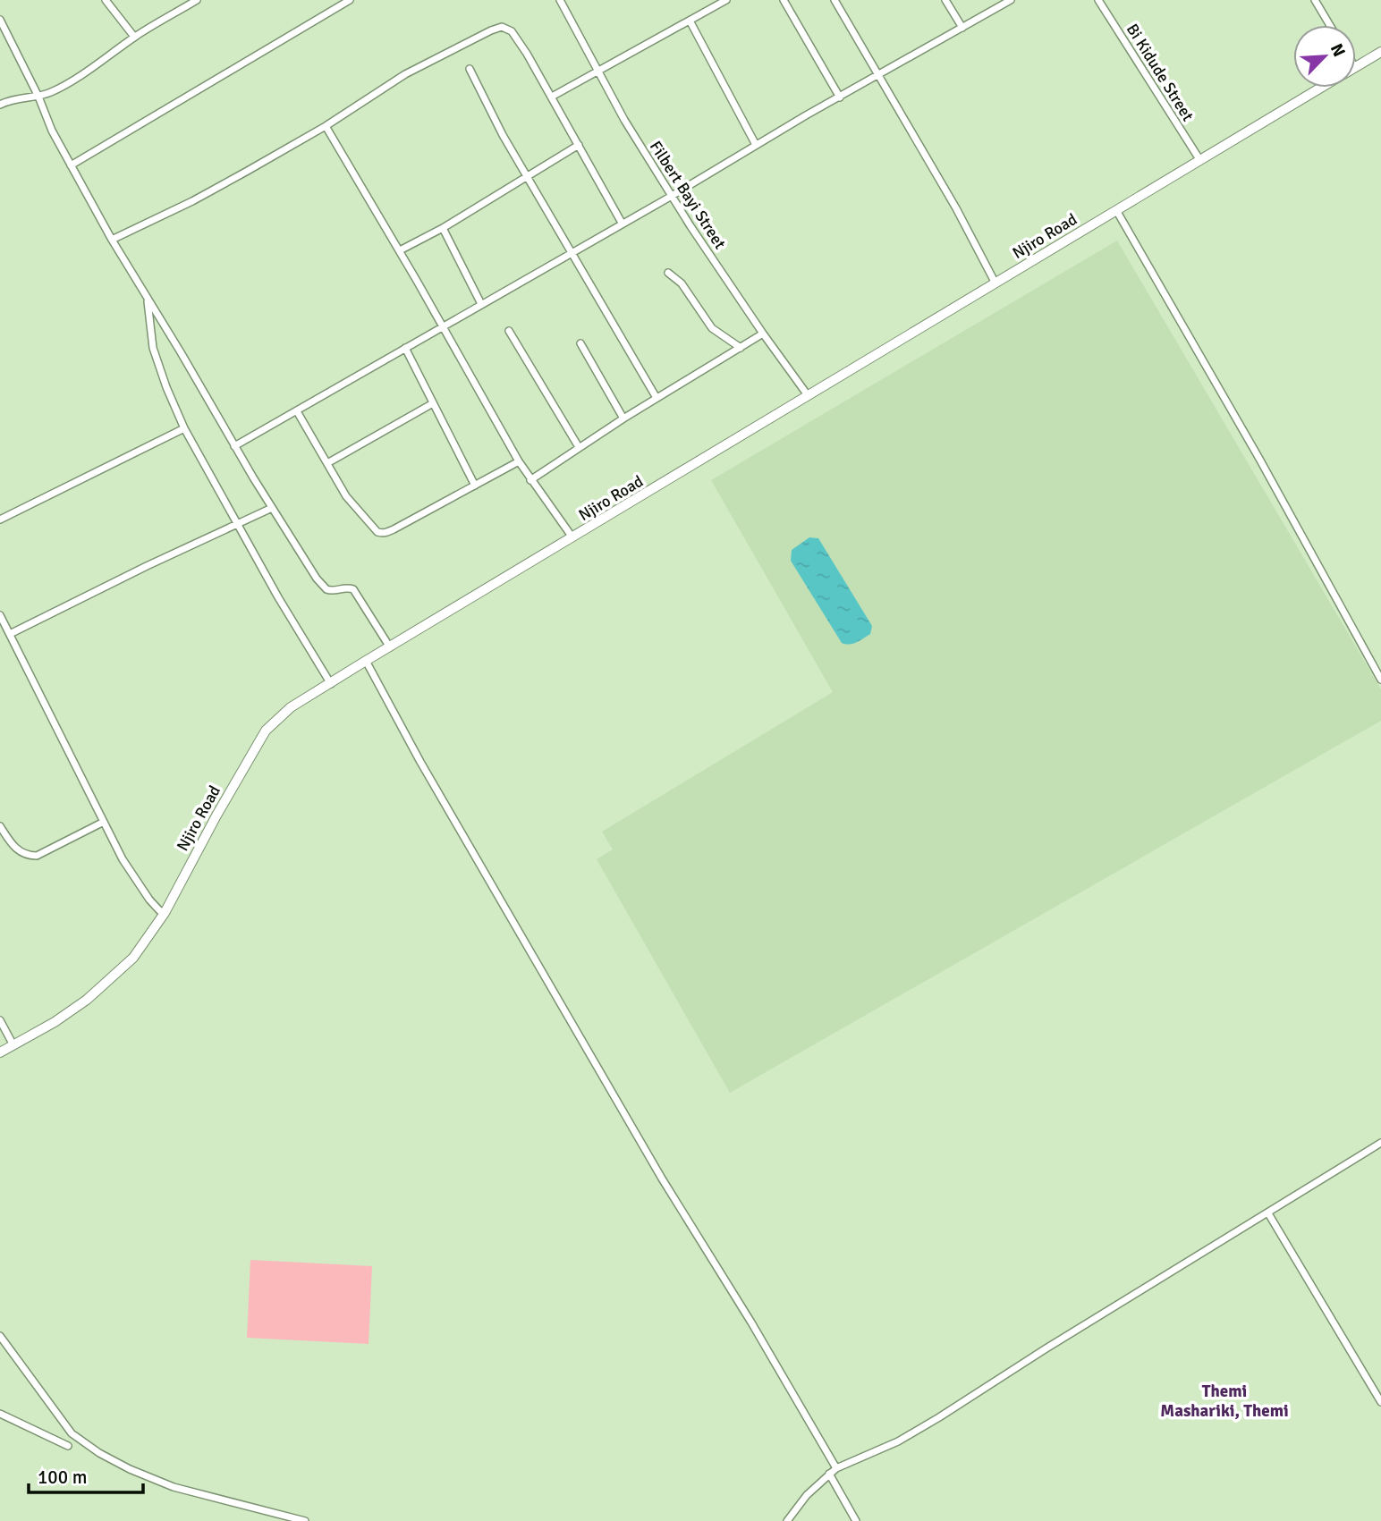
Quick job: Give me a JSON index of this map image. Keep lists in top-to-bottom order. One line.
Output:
{"streets":{"street":["Bi Kidude Street","Filbert Bayi Street","Njiro Road"]},"crossings":[["Bi Kidude Street","Njiro Road"],["Filbert Bayi Street","Njiro Road"]],"districts":["Themi Mashariki, Themi"],"scale_bar":"100 m","north":"top right"}
